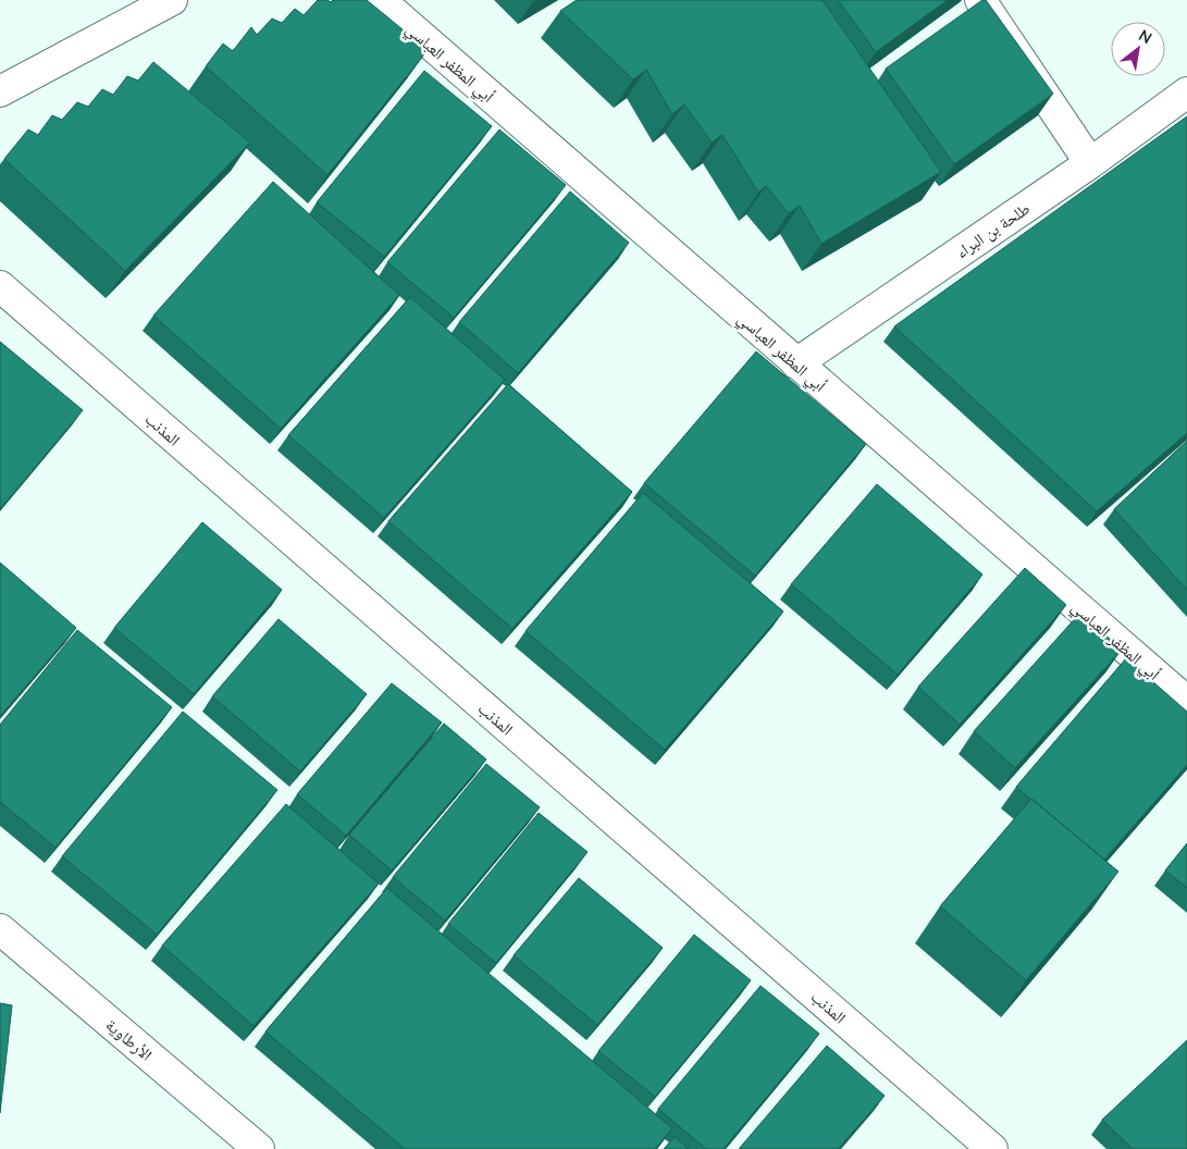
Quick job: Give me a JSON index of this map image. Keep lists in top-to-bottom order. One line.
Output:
{"streets":{"street":["أبي المظفر العباسي","طلحة بن البراء","المذنب","الأرطاوية"]},"crossings":[["أبي المظفر العباسي","طلحة بن البراء"]],"north":"top right"}
